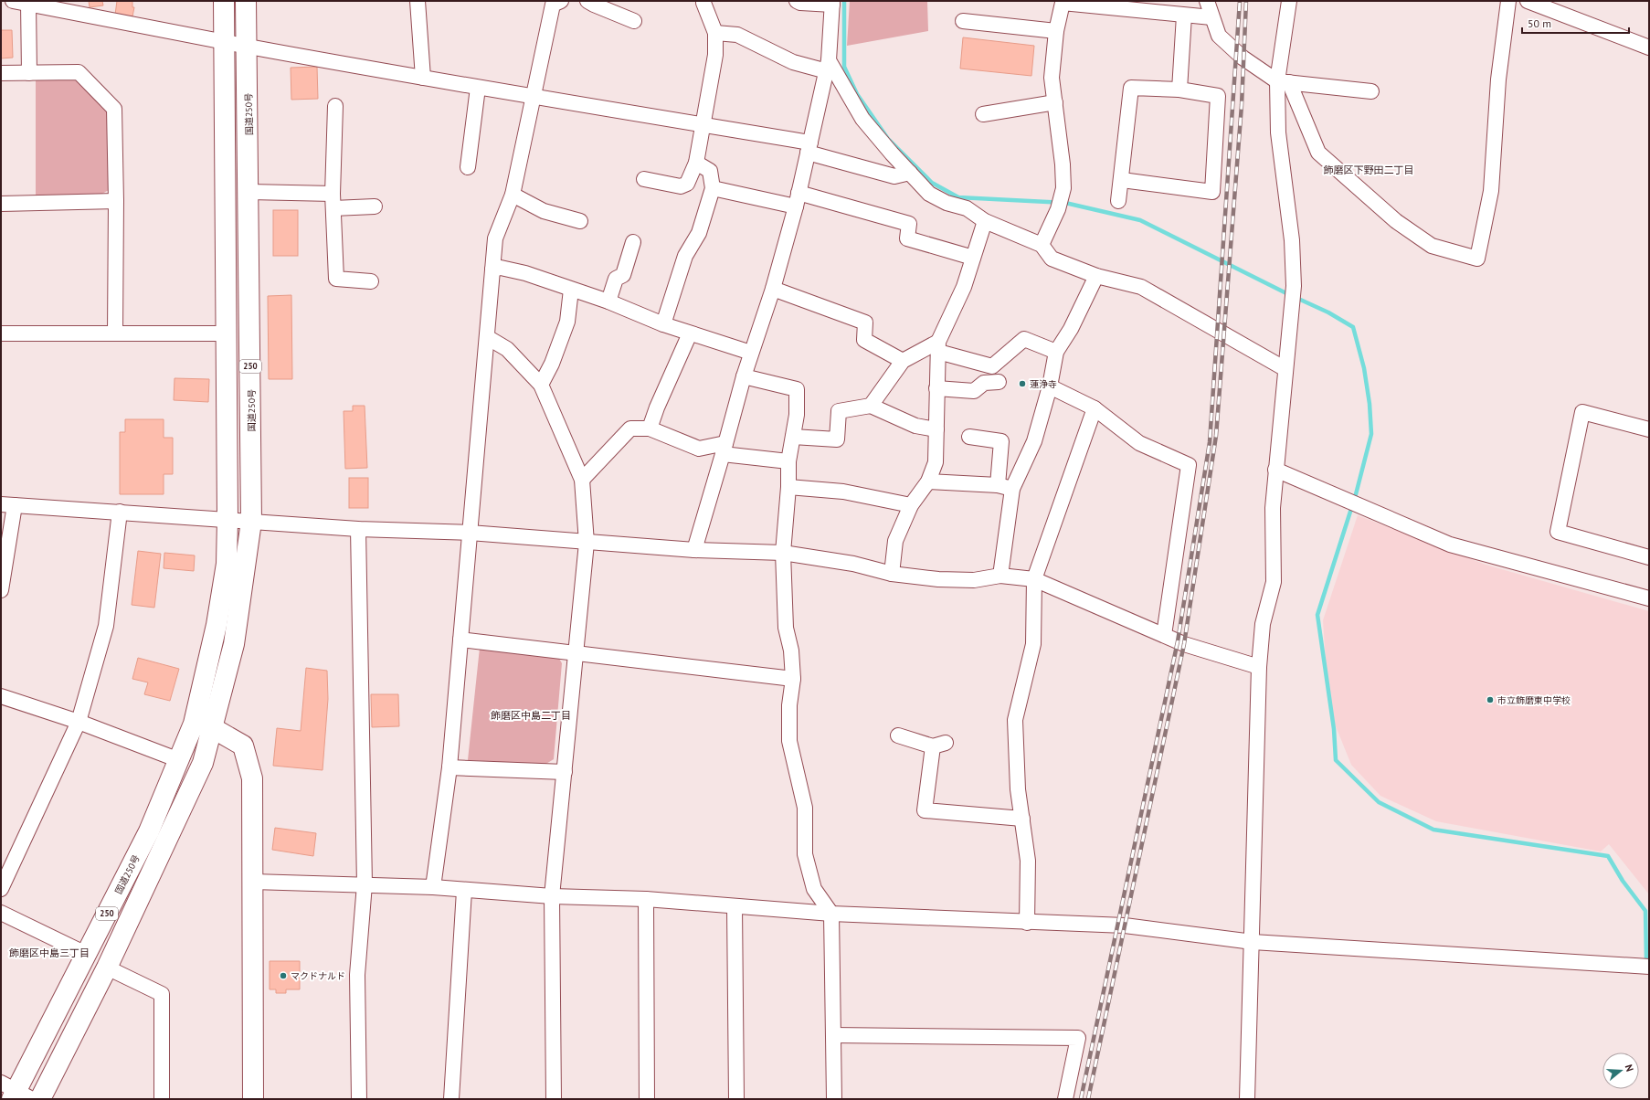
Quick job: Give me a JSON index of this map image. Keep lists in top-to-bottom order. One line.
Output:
{"streets":{"highway":["国道250号","250"]},"districts":["飾磨区下野田二丁目","飾磨区中島二丁目","飾磨区中島三丁目"],"places":["蓮浄寺","市立飾磨東中学校","マクドナルド"],"scale_bar":"50 m","north":"right"}
